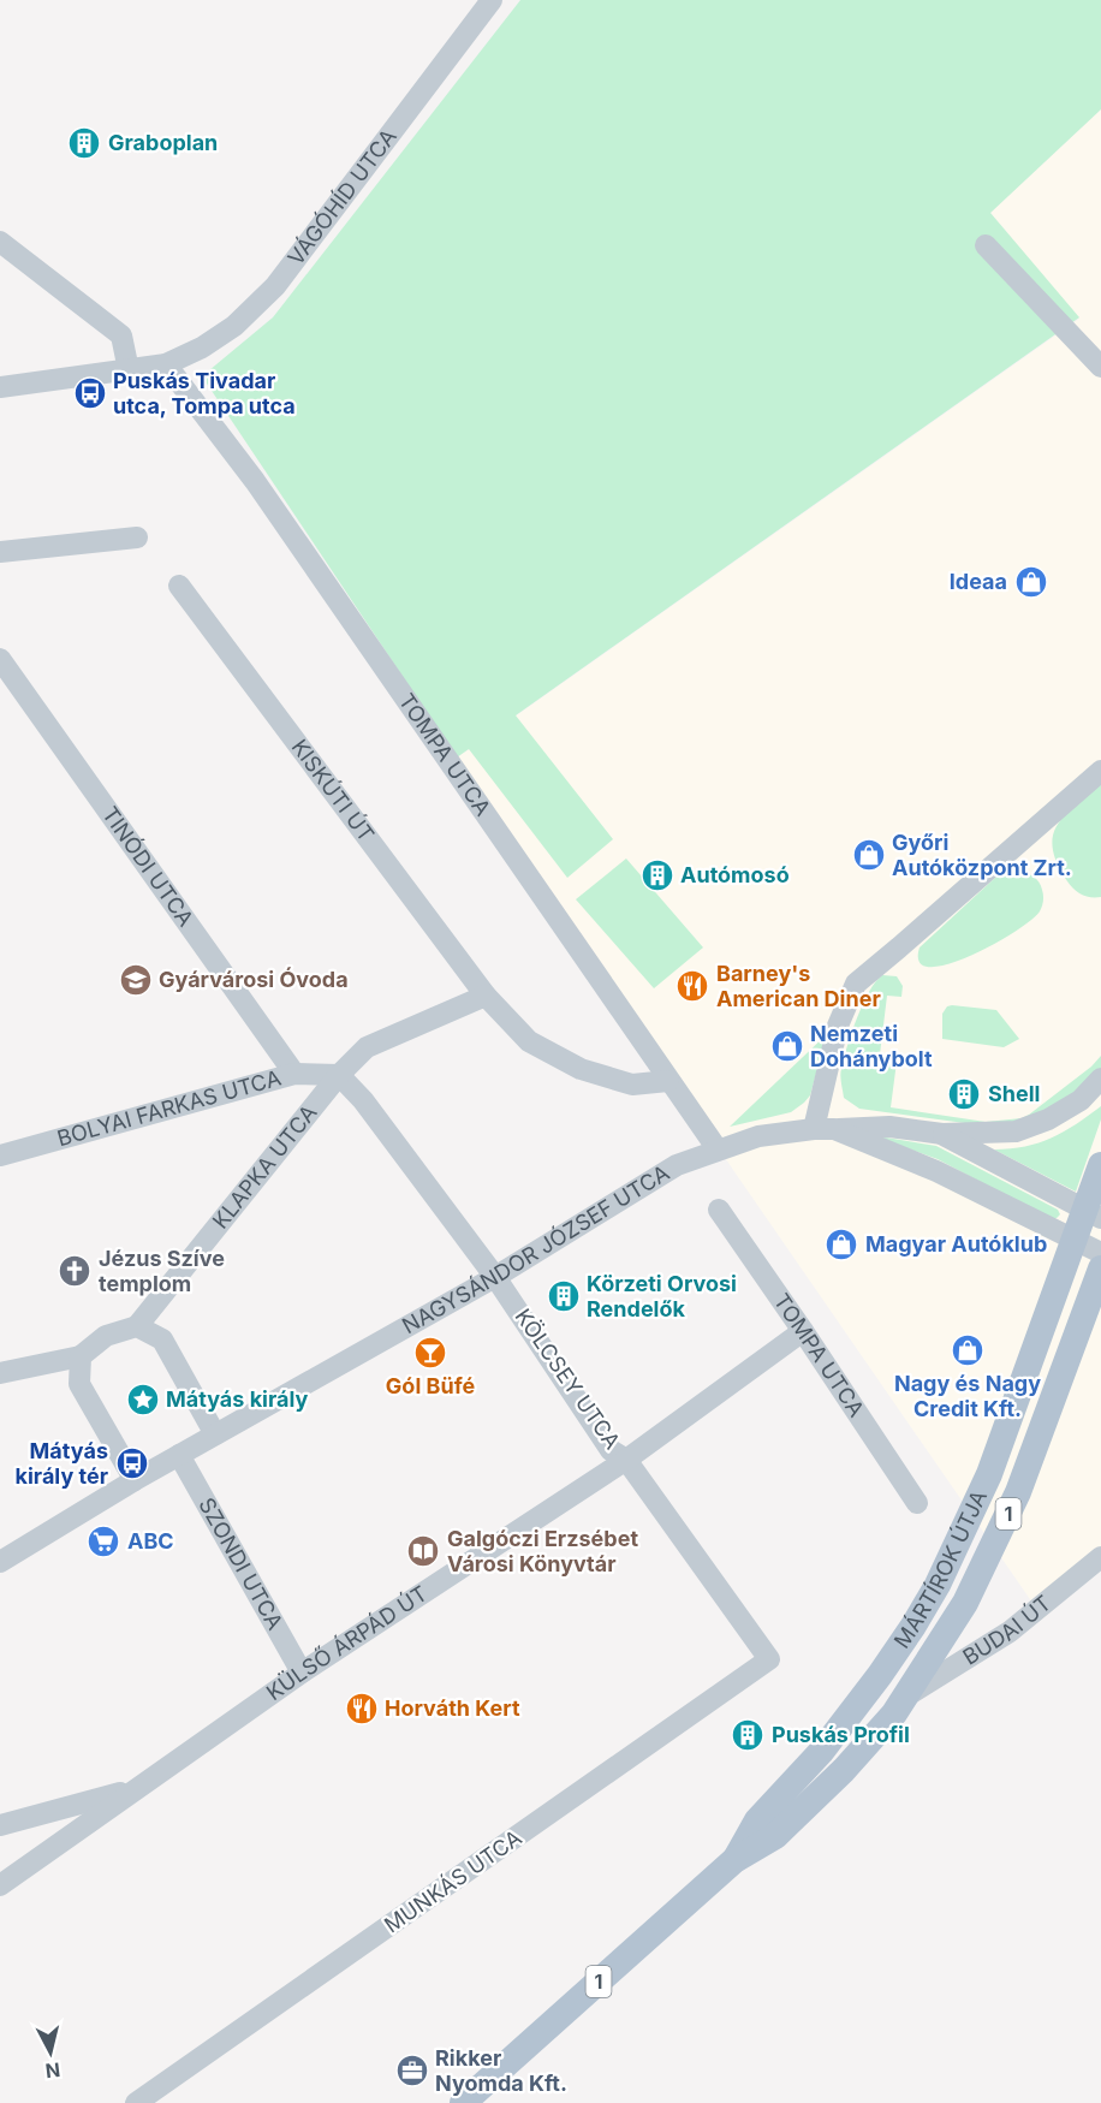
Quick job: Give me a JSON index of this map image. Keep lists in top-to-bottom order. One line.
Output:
{"streets":{"main road":["1","MÁRTÍROK ÚTJA"],"street":["VÁGÓHÍD UTCA","TOMPA UTCA","KISKÚTI ÚT","TINÓDI UTCA","BOLYAI FARKAS UTCA","KLAPKA UTCA","NAGYSÁNDOR JÓZSEF UTCA","KÖLCSEY UTCA","SZONDI UTCA","BUDAI ÚT","KÜLSŐ ÁRPÁD ÚT","MUNKÁS UTCA"]},"crossings":[["VÁGÓHÍD UTCA","TOMPA UTCA"],["TOMPA UTCA","NAGYSÁNDOR JÓZSEF UTCA"],["TOMPA UTCA","KÜLSŐ ÁRPÁD ÚT"],["TINÓDI UTCA","BOLYAI FARKAS UTCA"],["BOLYAI FARKAS UTCA","KLAPKA UTCA"],["BOLYAI FARKAS UTCA","KÖLCSEY UTCA"],["KLAPKA UTCA","KÖLCSEY UTCA"],["NAGYSÁNDOR JÓZSEF UTCA","KÖLCSEY UTCA"],["NAGYSÁNDOR JÓZSEF UTCA","1"],["NAGYSÁNDOR JÓZSEF UTCA","SZONDI UTCA"],["NAGYSÁNDOR JÓZSEF UTCA","MÁRTÍROK ÚTJA"],["KÖLCSEY UTCA","KÜLSŐ ÁRPÁD ÚT"],["KÖLCSEY UTCA","MUNKÁS UTCA"],["1","MÁRTÍROK ÚTJA"],["SZONDI UTCA","KÜLSŐ ÁRPÁD ÚT"],["MÁRTÍROK ÚTJA","BUDAI ÚT"]],"places":{"building":["Graboplan","Autómosó","Shell","Körzeti Orvosi Rendelők","Puskás Profil"],"bus stop":["Puskás Tivadar utca, Tompa utca","Mátyás király tér"],"shop":["Ideaa","Győri Autóközpont Zrt.","Nemzeti Dohánybolt","Magyar Autóklub","Nagy és Nagy Credit Kft."],"school or university":["Gyárvárosi Óvoda"],"restaurant":["Barney's American Diner","Horváth Kert"],"church":["Jézus Szíve templom"],"bar":["Gól Büfé"],"place":["Mátyás király"],"supermarket":["ABC"],"library":["Galgóczi Erzsébet Városi Könyvtár"],"office":["Rikker Nyomda Kft."]},"north":"bottom"}
